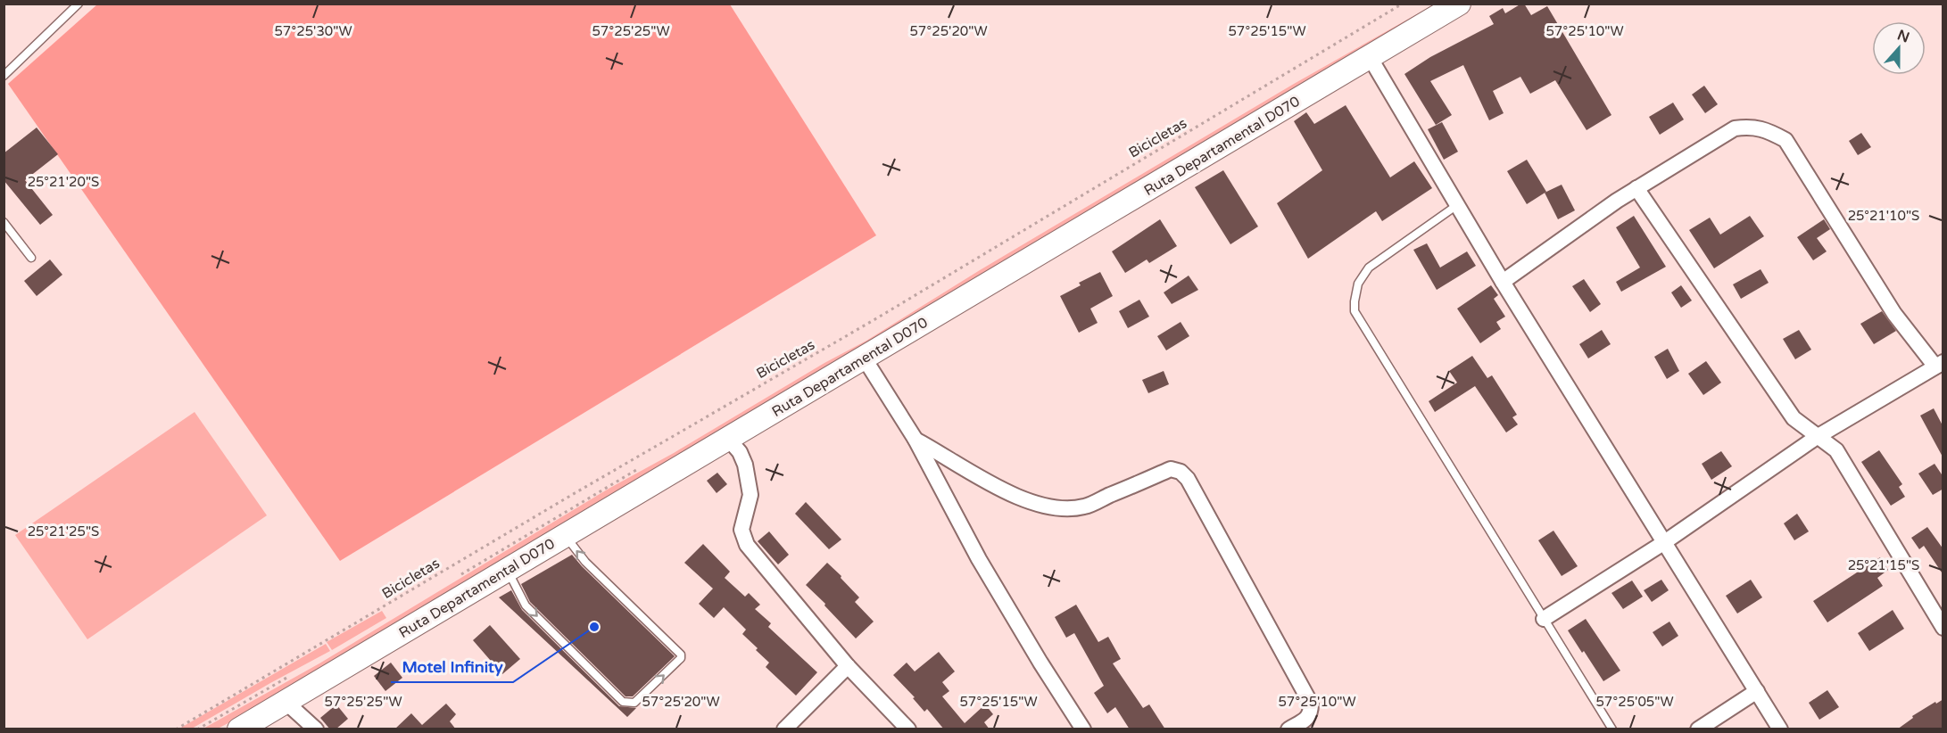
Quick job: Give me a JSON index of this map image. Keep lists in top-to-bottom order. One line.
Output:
{"streets":{"main road":["Ruta Departamental D070"],"path":["Bicicletas"]},"places":["Motel Infinity"],"north":"top","coordinates":["57°25'10\"W","57°25'30\"W","57°25'25\"W","57°25'20\"W","57°25'15\"W","25°21'20\"S","25°21'10\"S","25°21'25\"S","25°21'15\"S","57°25'05\"W"]}
